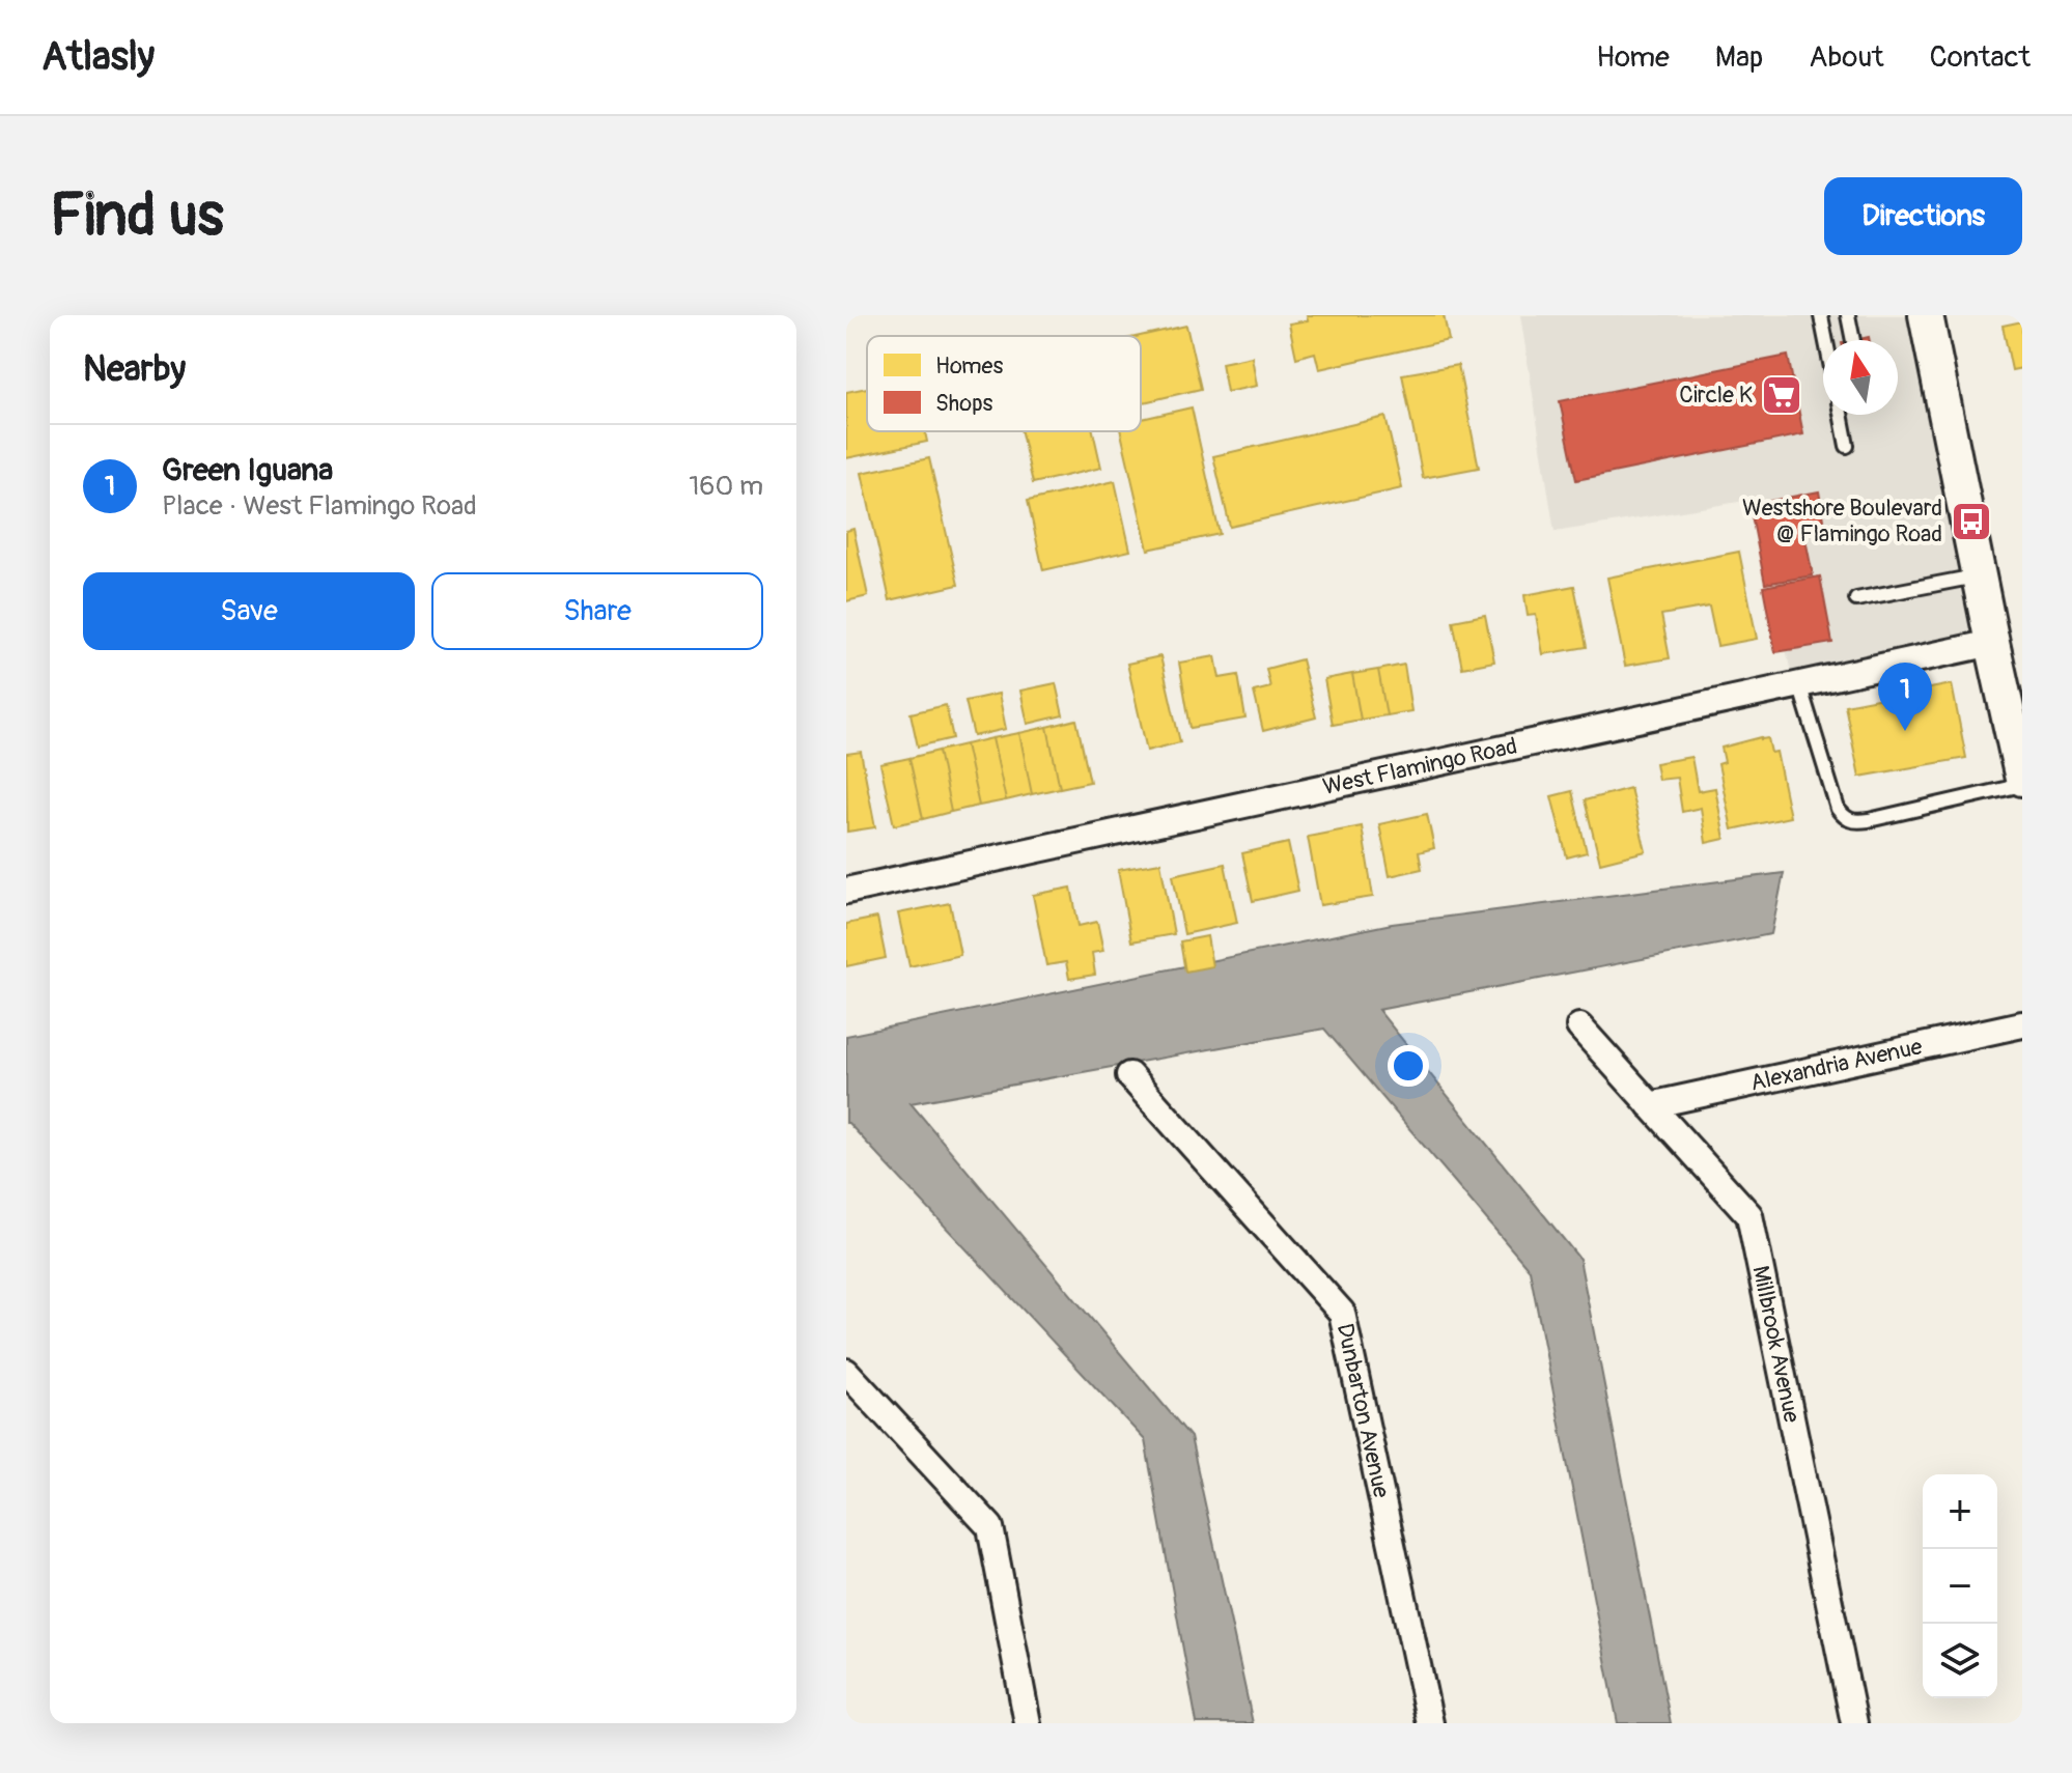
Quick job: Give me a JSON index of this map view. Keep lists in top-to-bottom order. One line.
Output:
{"streets":{"street":["West Flamingo Road","Alexandria Avenue","Millbrook Avenue","Dunbarton Avenue"]},"crossings":[["Alexandria Avenue","Millbrook Avenue"]],"places":{"supermarket":["Circle K"],"bus stop":["Westshore Boulevard @ Flamingo Road"]},"legend":["Homes","Shops"],"north":"top","page":{"header":"Atlasly","nav":["Home","Map","About","Contact"],"buttons":["Directions",["Save","Share"]],"title":"Find us","heading":"Nearby","list":[{"mark":"1","name":"Green Iguana","note":"Place · West Flamingo Road","value":"160 m"}],"pins":"1","map_buttons":["+","−"]}}
